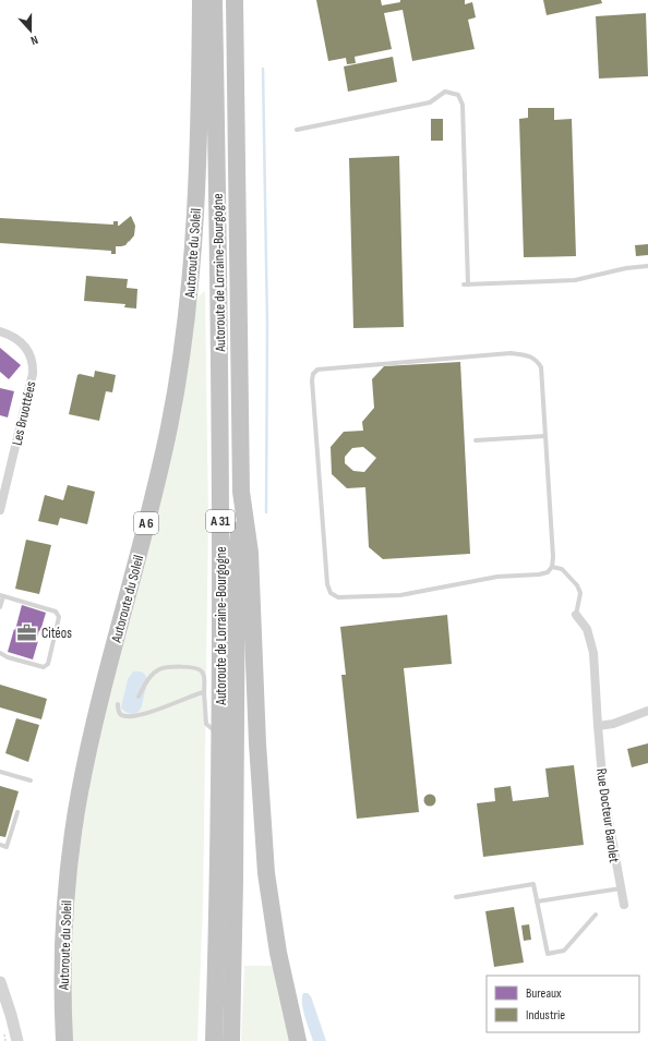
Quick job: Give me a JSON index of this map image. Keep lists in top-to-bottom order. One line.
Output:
{"streets":{"highway":["Autoroute du Soleil","Autoroute de Lorraine-Bourgogne","A 31","A 6"],"street":["Les Bruottées","Rue Docteur Barolet"]},"places":{"office":["Citéos"]},"legend":["Bureaux","Industrie"],"north":"bottom"}
